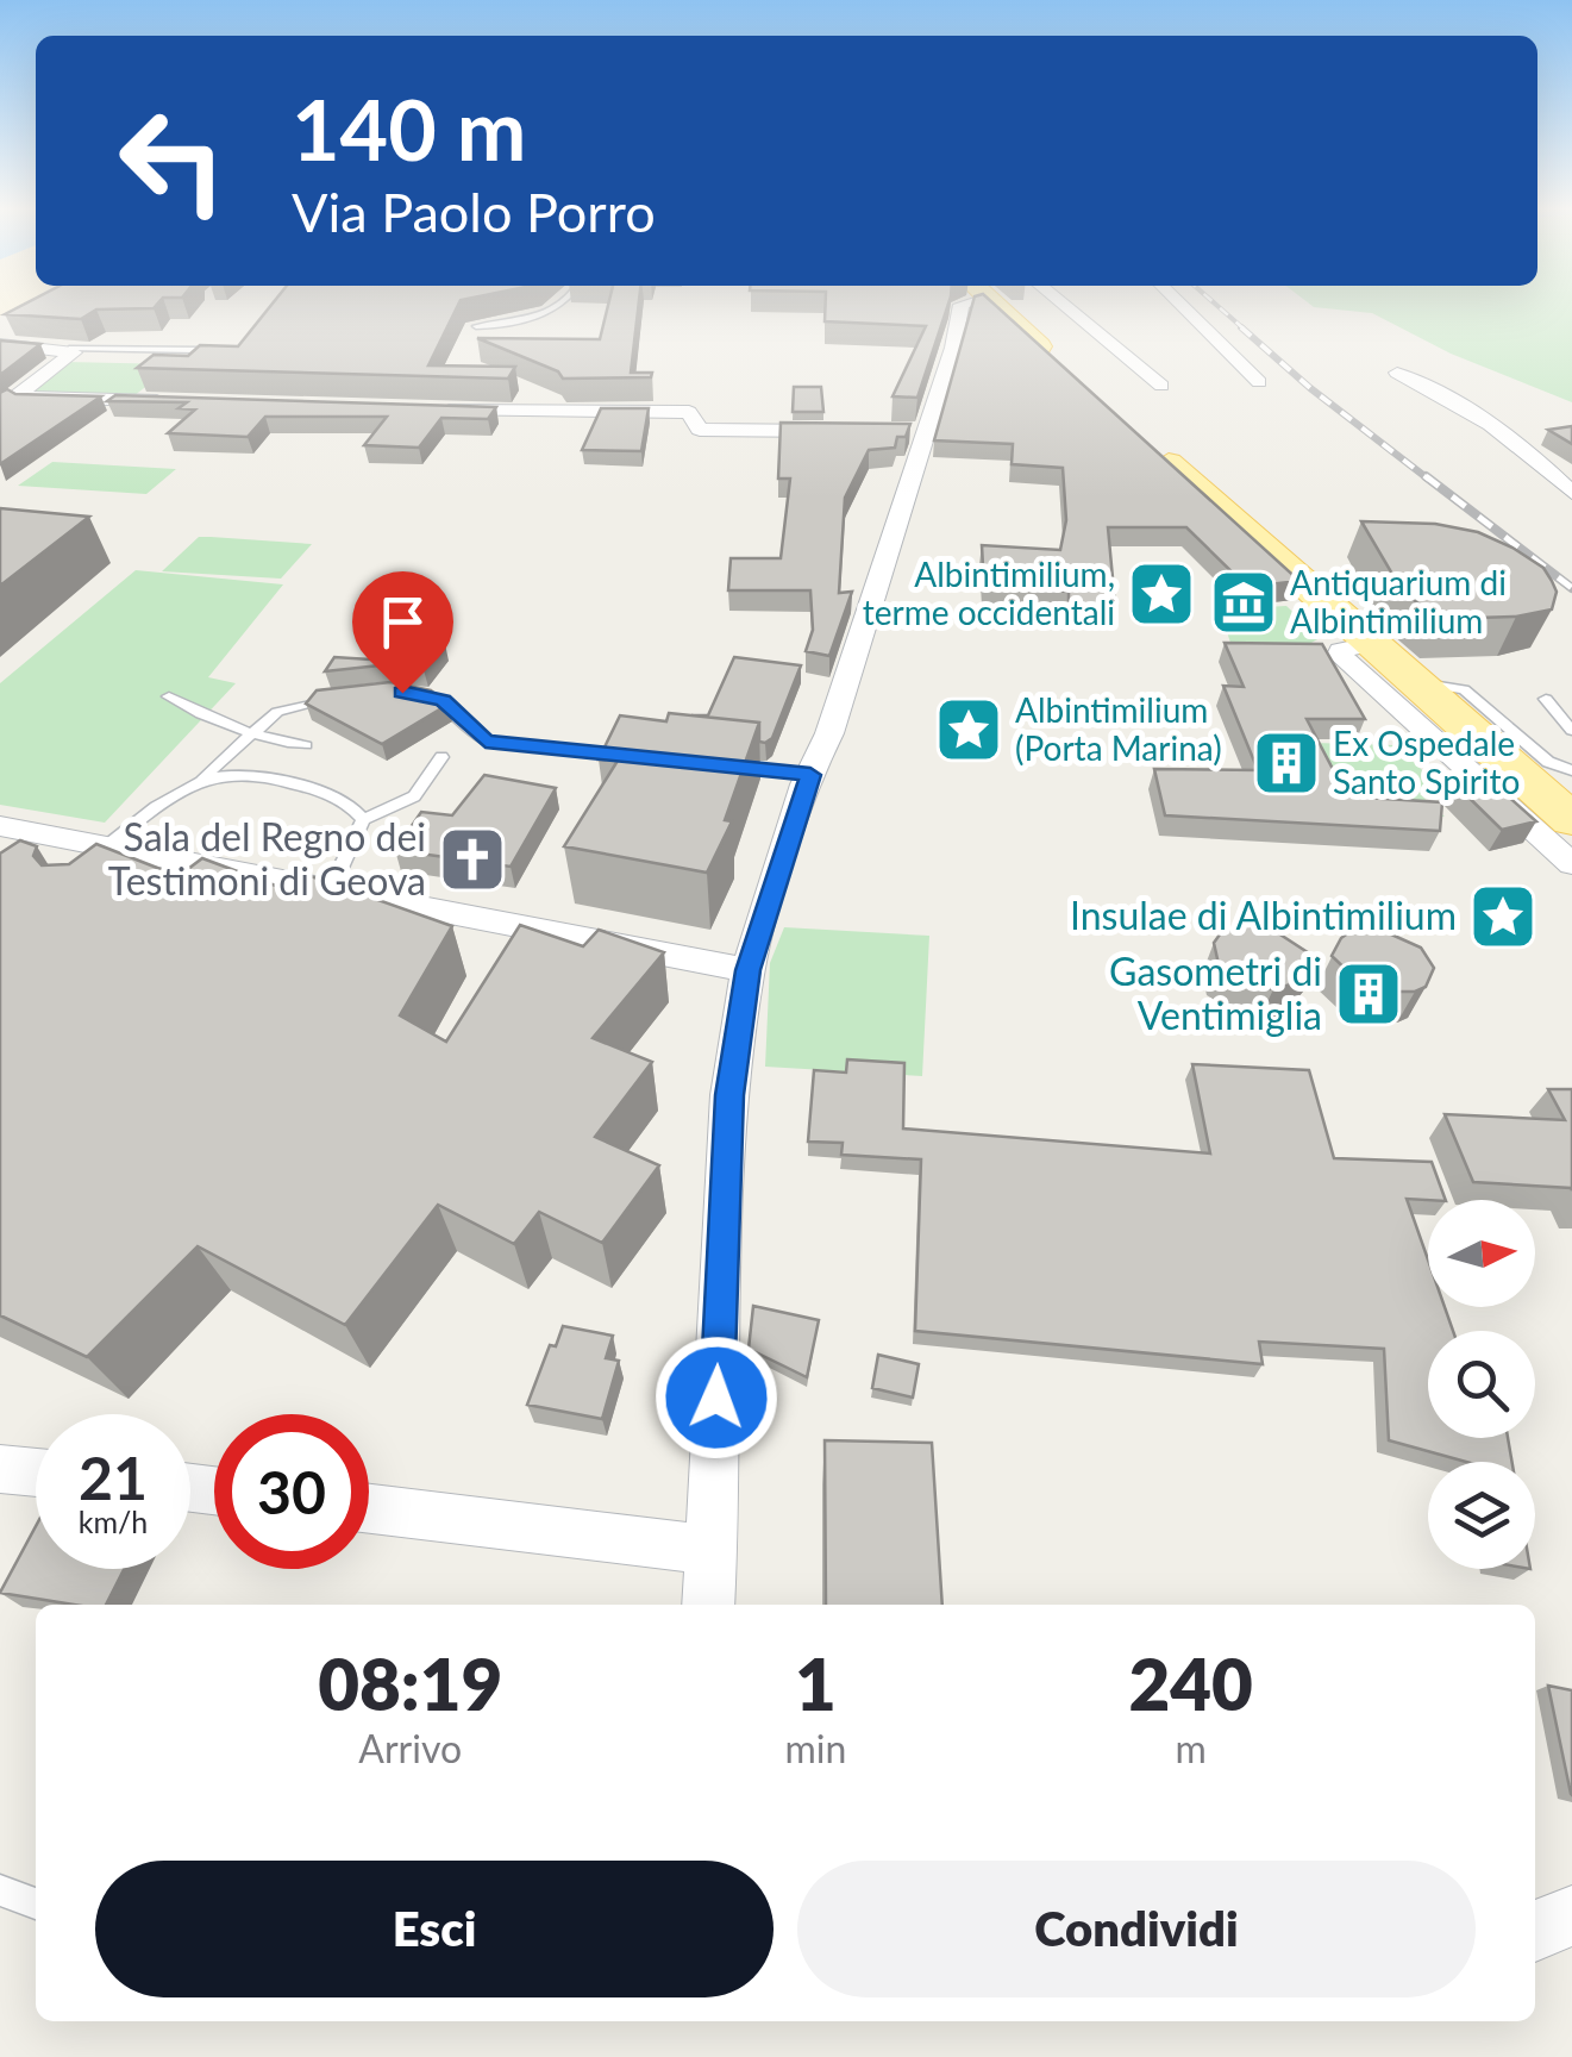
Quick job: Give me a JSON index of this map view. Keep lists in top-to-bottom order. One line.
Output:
{"places":{"place":["Albintimilium, terme occidentali","Albintimilium (Porta Marina)","Insulae di Albintimilium"],"museum":["Antiquarium di Albintimilium"],"building":["Ex Ospedale Santo Spirito","Gasometri di Ventimiglia"],"church":["Sala del Regno dei Testimoni di Geova"]},"north":"right","page":{"turn":["140 m","Via Paolo Porro"],"speed":"21 km/h","limit":"30","eta":["08:19","Arrivo","1","min","240","m"],"buttons":["Esci","Condividi"]}}
